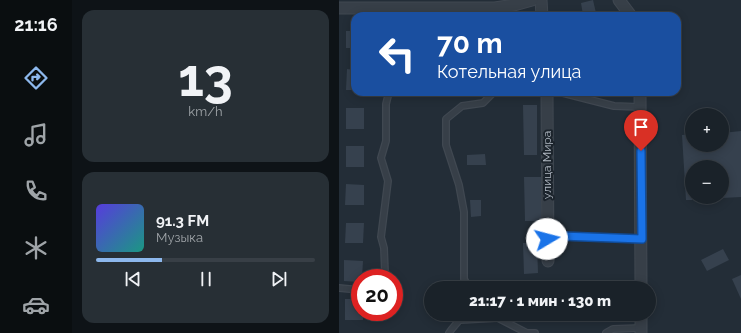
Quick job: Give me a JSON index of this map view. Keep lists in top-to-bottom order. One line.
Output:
{"streets":{"street":["улица Мира"]},"page":{"tabs":"21:16","tile":["13","km/h"],"turn":["70 m","Котельная улица"],"map_buttons":["+","−"],"song":["91.3 FM","Музыка"],"limit":"20","trip":"21:17 · 1 мин · 130 m"}}
